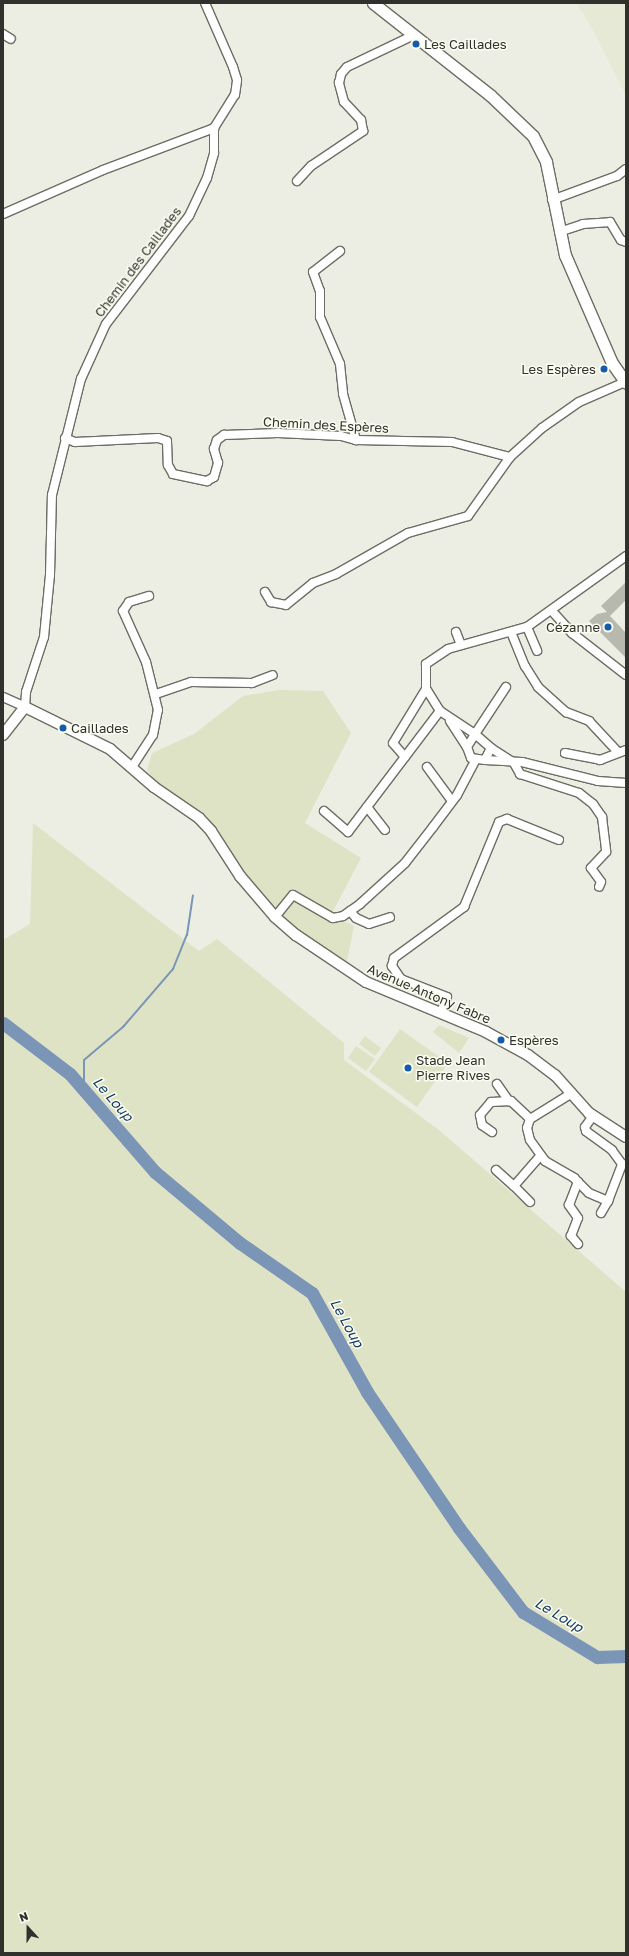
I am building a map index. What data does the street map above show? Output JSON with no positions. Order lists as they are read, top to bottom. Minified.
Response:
{"streets":{"street":["Chemin des Caillades","Chemin des Espères","Avenue Antony Fabre"]},"crossings":[["Chemin des Caillades","Chemin des Espères"],["Chemin des Caillades","Avenue Antony Fabre"]],"water":["Le Loup"],"places":["Les Caillades","Les Espères","Cézanne","Caillades","Espères","Stade Jean Pierre Rives"],"north":"top"}
